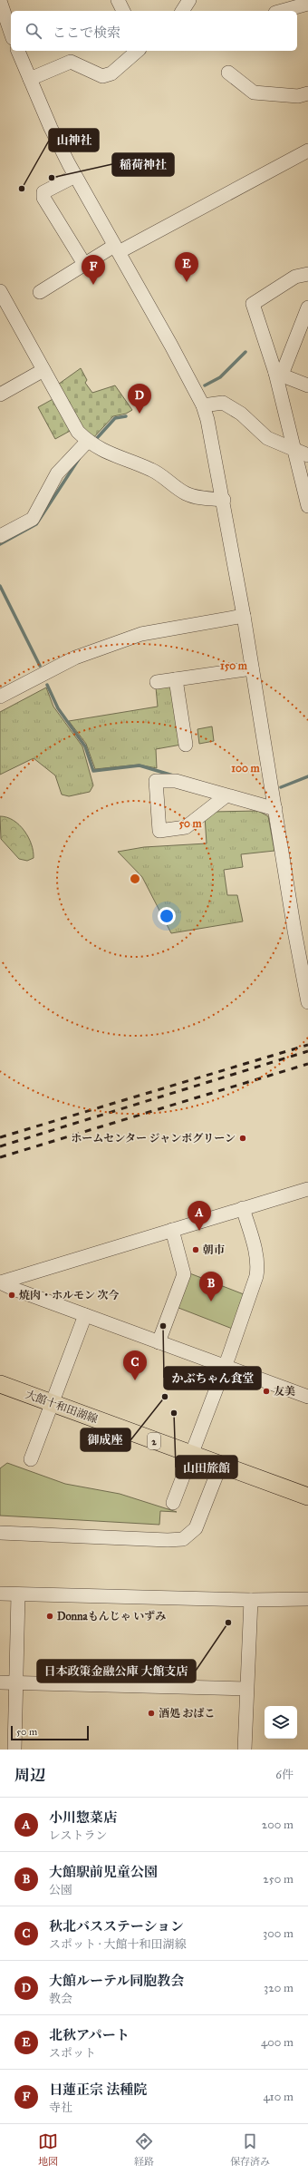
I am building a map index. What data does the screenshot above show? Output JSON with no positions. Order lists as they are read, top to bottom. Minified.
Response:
{"streets":{"main road":["大館十和田湖線","2"]},"places":["稲荷神社","山神社","ホームセンター ジャンボグリーン","朝市","焼肉・ホルモン 次今","かぶちゃん食堂","友美","御成座","山田旅館","Donnaもんじゃ いずみ","日本政策金融公庫 大館支店","酒処 おばこ"],"scale_bar":"50 m","page":{"search":"ここで検索","pins":["E","F","D","A","B","C"],"scale":"50 m","heading":["周辺","6件"],"list":[{"mark":"A","name":"小川惣菜店","note":"レストラン","value":"200 m"},{"mark":"B","name":"大館駅前児童公園","note":"公園","value":"250 m"},{"mark":"C","name":"秋北バスステーション","note":"スポット · 大館十和田湖線","value":"300 m"},{"mark":"D","name":"大館ルーテル同胞教会","note":"教会","value":"320 m"},{"mark":"E","name":"北秋アパート","note":"スポット","value":"400 m"},{"mark":"F","name":"日蓮正宗 法種院","note":"寺社","value":"410 m"}],"nav":["地図","経路","保存済み"]},"rings":["150 m","100 m","50 m"]}
